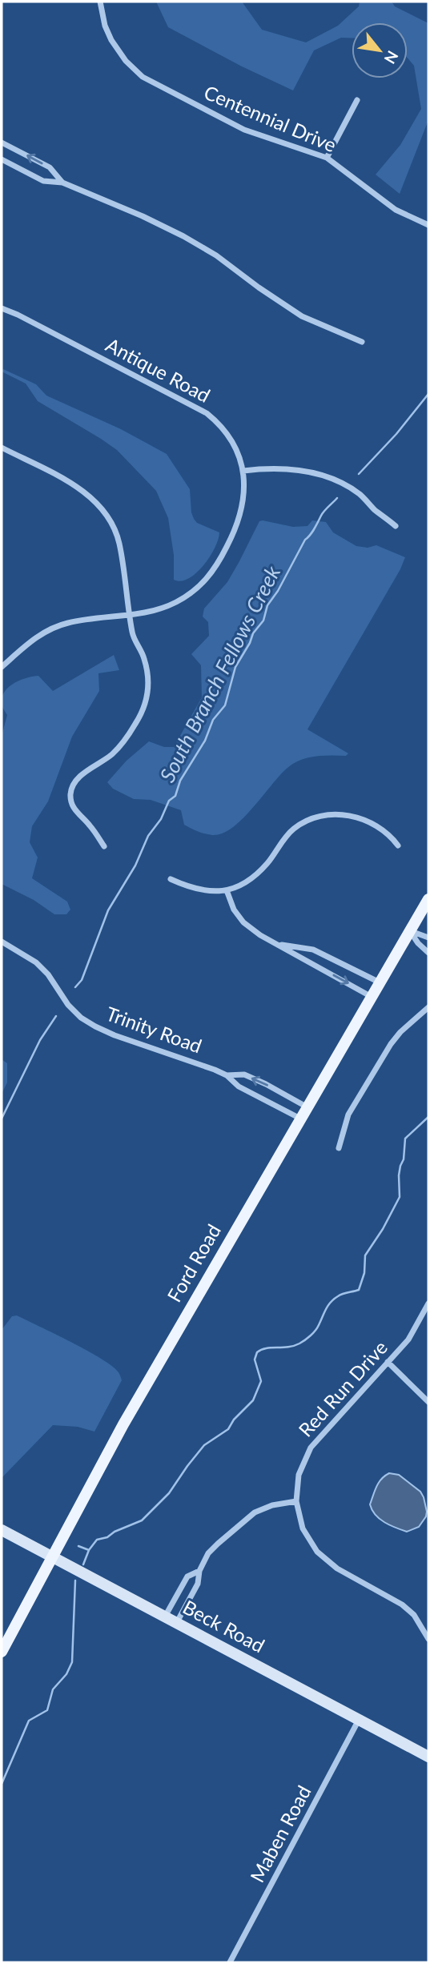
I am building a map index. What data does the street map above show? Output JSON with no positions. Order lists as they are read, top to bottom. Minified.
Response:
{"streets":{"main road":["Ford Road","Beck Road"],"street":["Centennial Drive","Antique Road","Trinity Road","Red Run Drive","Maben Road"]},"crossings":[["Trinity Road","Ford Road"],["Ford Road","Beck Road"],["Beck Road","Maben Road"]],"water":["South Branch Fellows Creek"],"north":"bottom right"}
